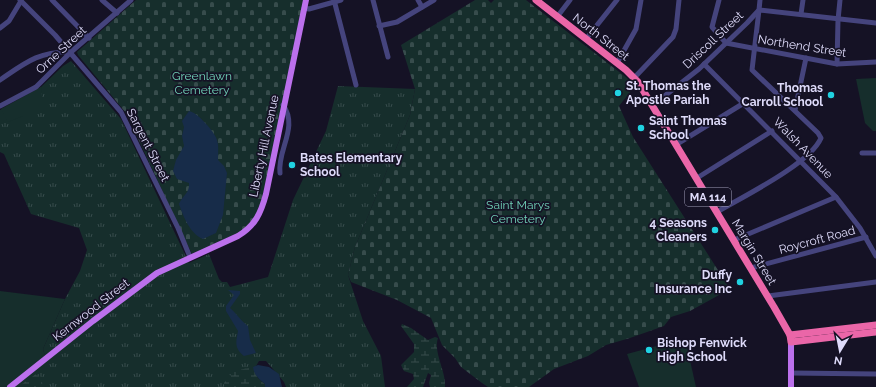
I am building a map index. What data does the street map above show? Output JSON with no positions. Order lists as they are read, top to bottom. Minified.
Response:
{"streets":{"highway":["North Street","MA 114","Margin Street"],"main road":["Liberty Hill Avenue","Kernwood Street"],"street":["Driscoll Street","Northend Street","Orne Street","Sargent Street","Walsh Avenue","Roycroft Road"]},"crossings":[["North Street","Margin Street"],["Driscoll Street","Northend Street"],["Driscoll Street","Walsh Avenue"],["Driscoll Street","Margin Street"],["Orne Street","Sargent Street"],["Sargent Street","Liberty Hill Avenue"],["Sargent Street","Kernwood Street"],["Liberty Hill Avenue","Kernwood Street"],["Walsh Avenue","Roycroft Road"],["Roycroft Road","Margin Street"]],"parks":["Greenlawn Cemetery","Saint Marys Cemetery"],"places":["St. Thomas the Apostle Pariah","Thomas Carroll School","Saint Thomas School","Bates Elementary School","4 Seasons Cleaners","Duffy Insurance Inc","Bishop Fenwick High School"],"north":"bottom"}
